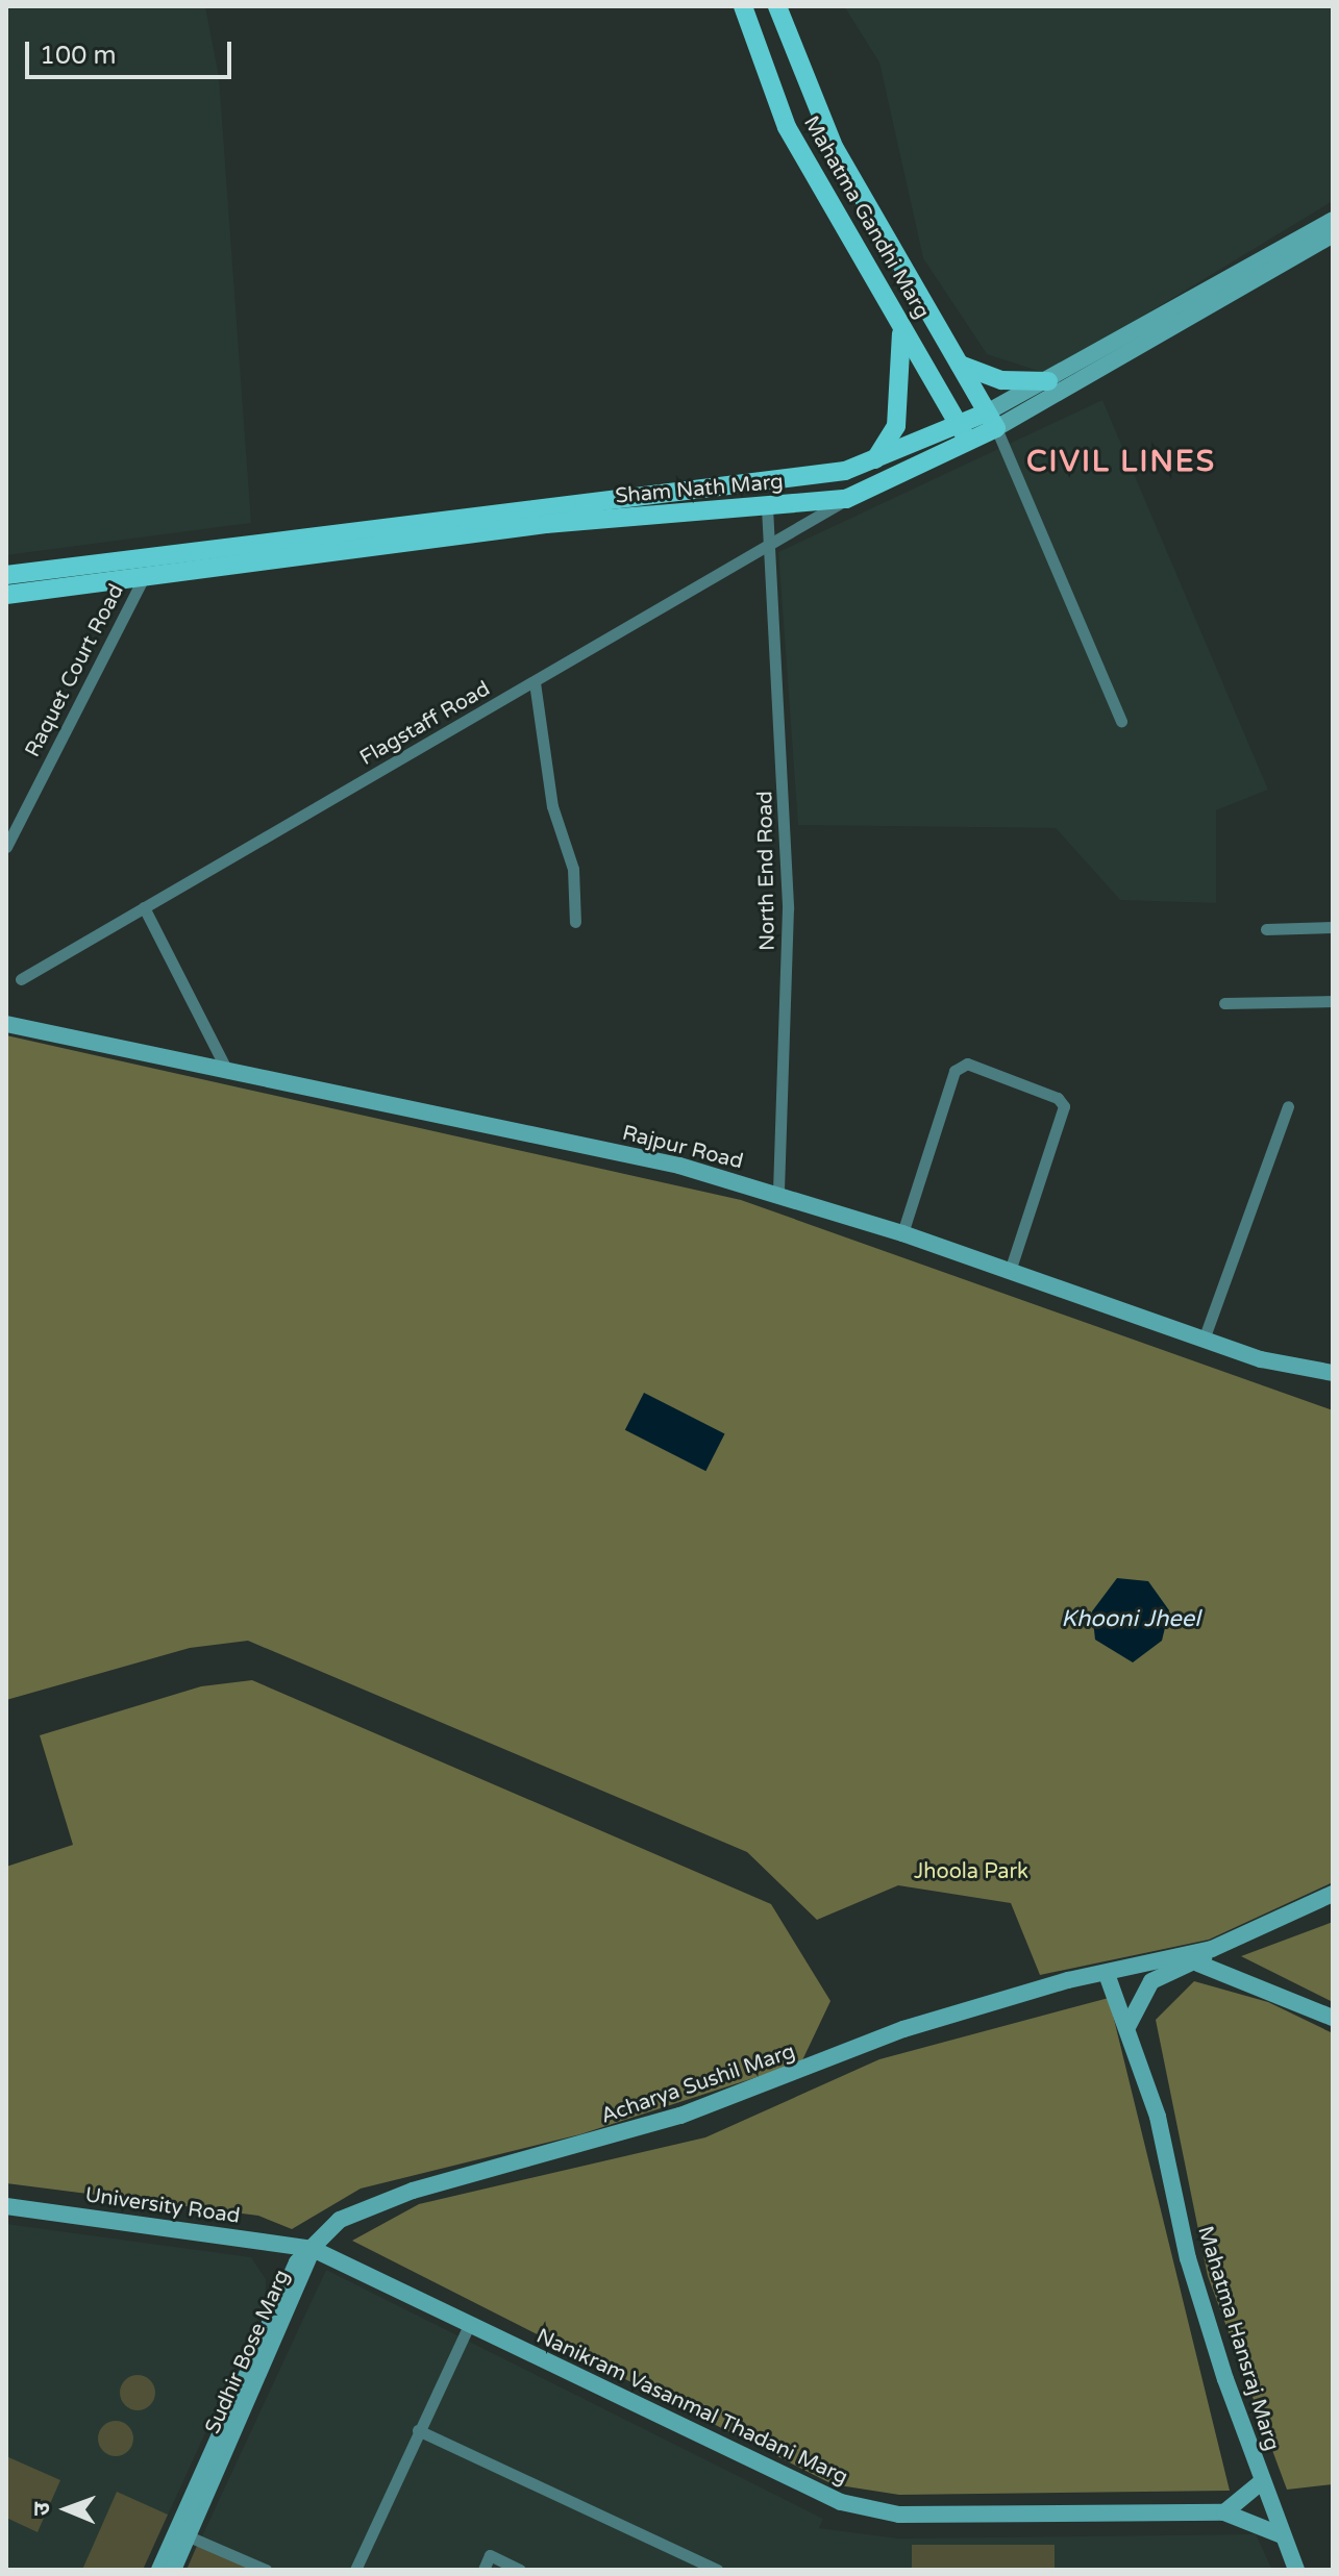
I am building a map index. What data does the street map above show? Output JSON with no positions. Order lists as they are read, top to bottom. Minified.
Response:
{"streets":{"main road":["Mahatma Gandhi Marg","Sham Nath Marg"],"street":["Raquet Court Road","Flagstaff Road","North End Road","Rajpur Road","Acharya Sushil Marg","University Road","Mahatma Hansraj Marg","Sudhir Bose Marg","Nanikram Vasanmal Thadani Marg"]},"crossings":[["Mahatma Gandhi Marg","Sham Nath Marg"],["Sham Nath Marg","Raquet Court Road"],["Sham Nath Marg","Flagstaff Road"],["Sham Nath Marg","North End Road"],["Flagstaff Road","North End Road"],["North End Road","Rajpur Road"],["Acharya Sushil Marg","University Road"],["Acharya Sushil Marg","Mahatma Hansraj Marg"],["Acharya Sushil Marg","Sudhir Bose Marg"],["Acharya Sushil Marg","Nanikram Vasanmal Thadani Marg"],["University Road","Sudhir Bose Marg"],["University Road","Nanikram Vasanmal Thadani Marg"],["Sudhir Bose Marg","Nanikram Vasanmal Thadani Marg"]],"districts":["CIVIL LINES"],"water":["Khooni Jheel"],"parks":["Jhoola Park"],"scale_bar":"100 m","north":"left"}
